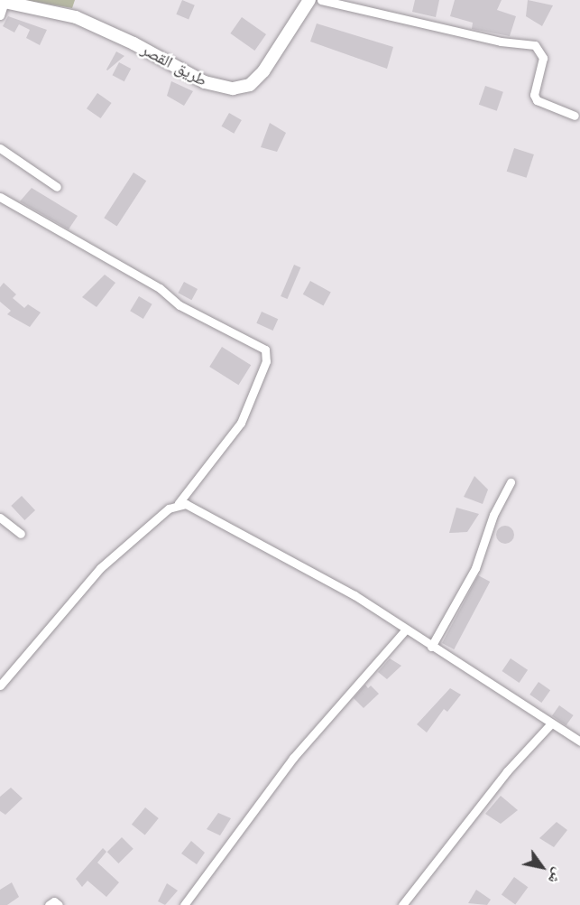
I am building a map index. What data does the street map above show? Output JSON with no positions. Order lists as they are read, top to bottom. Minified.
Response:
{"streets":{"street":["طريق القصر"]},"north":"bottom right"}
